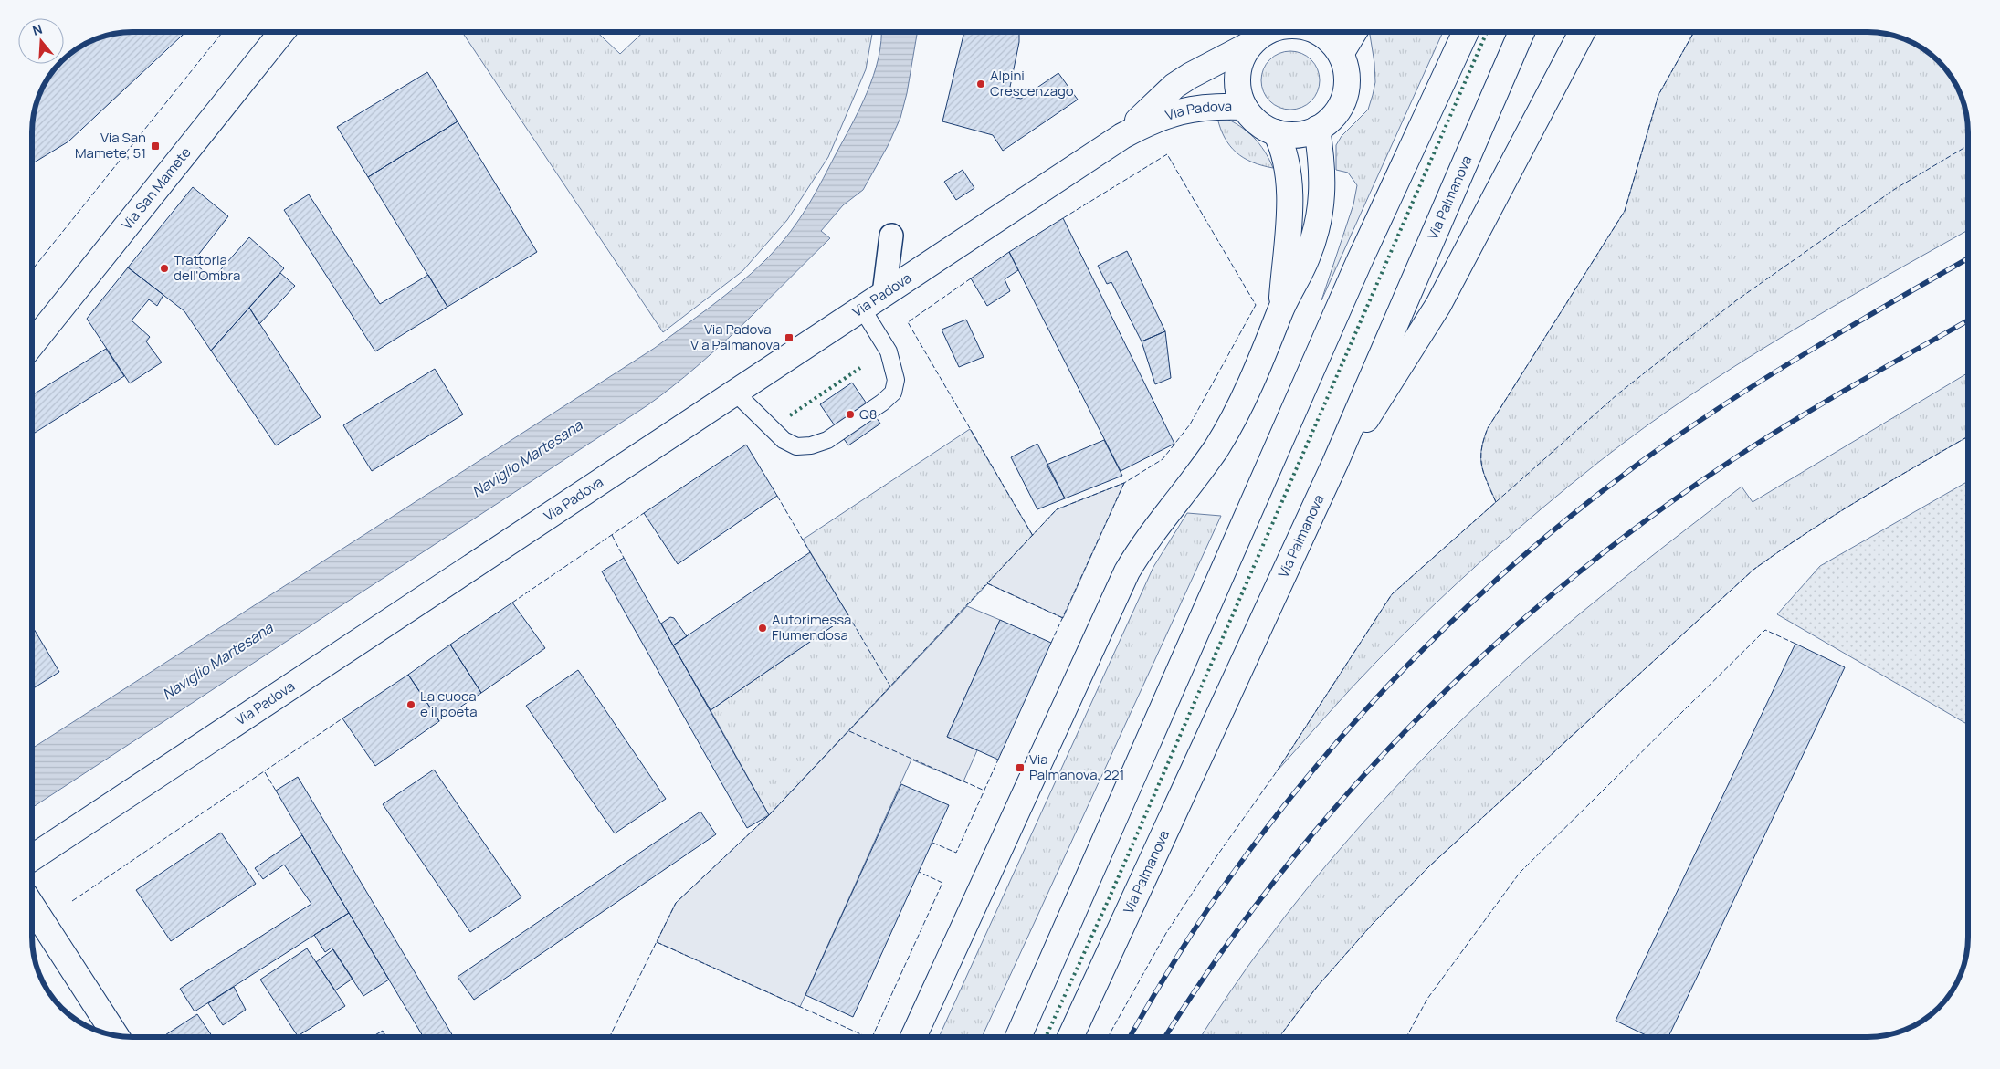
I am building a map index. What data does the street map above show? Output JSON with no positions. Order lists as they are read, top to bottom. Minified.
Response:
{"streets":{"main road":["Via Padova","Via San Mamete","Via Palmanova"]},"water":["Naviglio Martesana"],"places":{"other":["Alpini Crescenzago","Trattoria dell'Ombra","Q8","Autorimessa Flumendosa","La cuoca e il poeta"],"transit":["Via San Mamete, 51","Via Padova - Via Palmanova","Via Palmanova, 221"]},"north":"top"}
